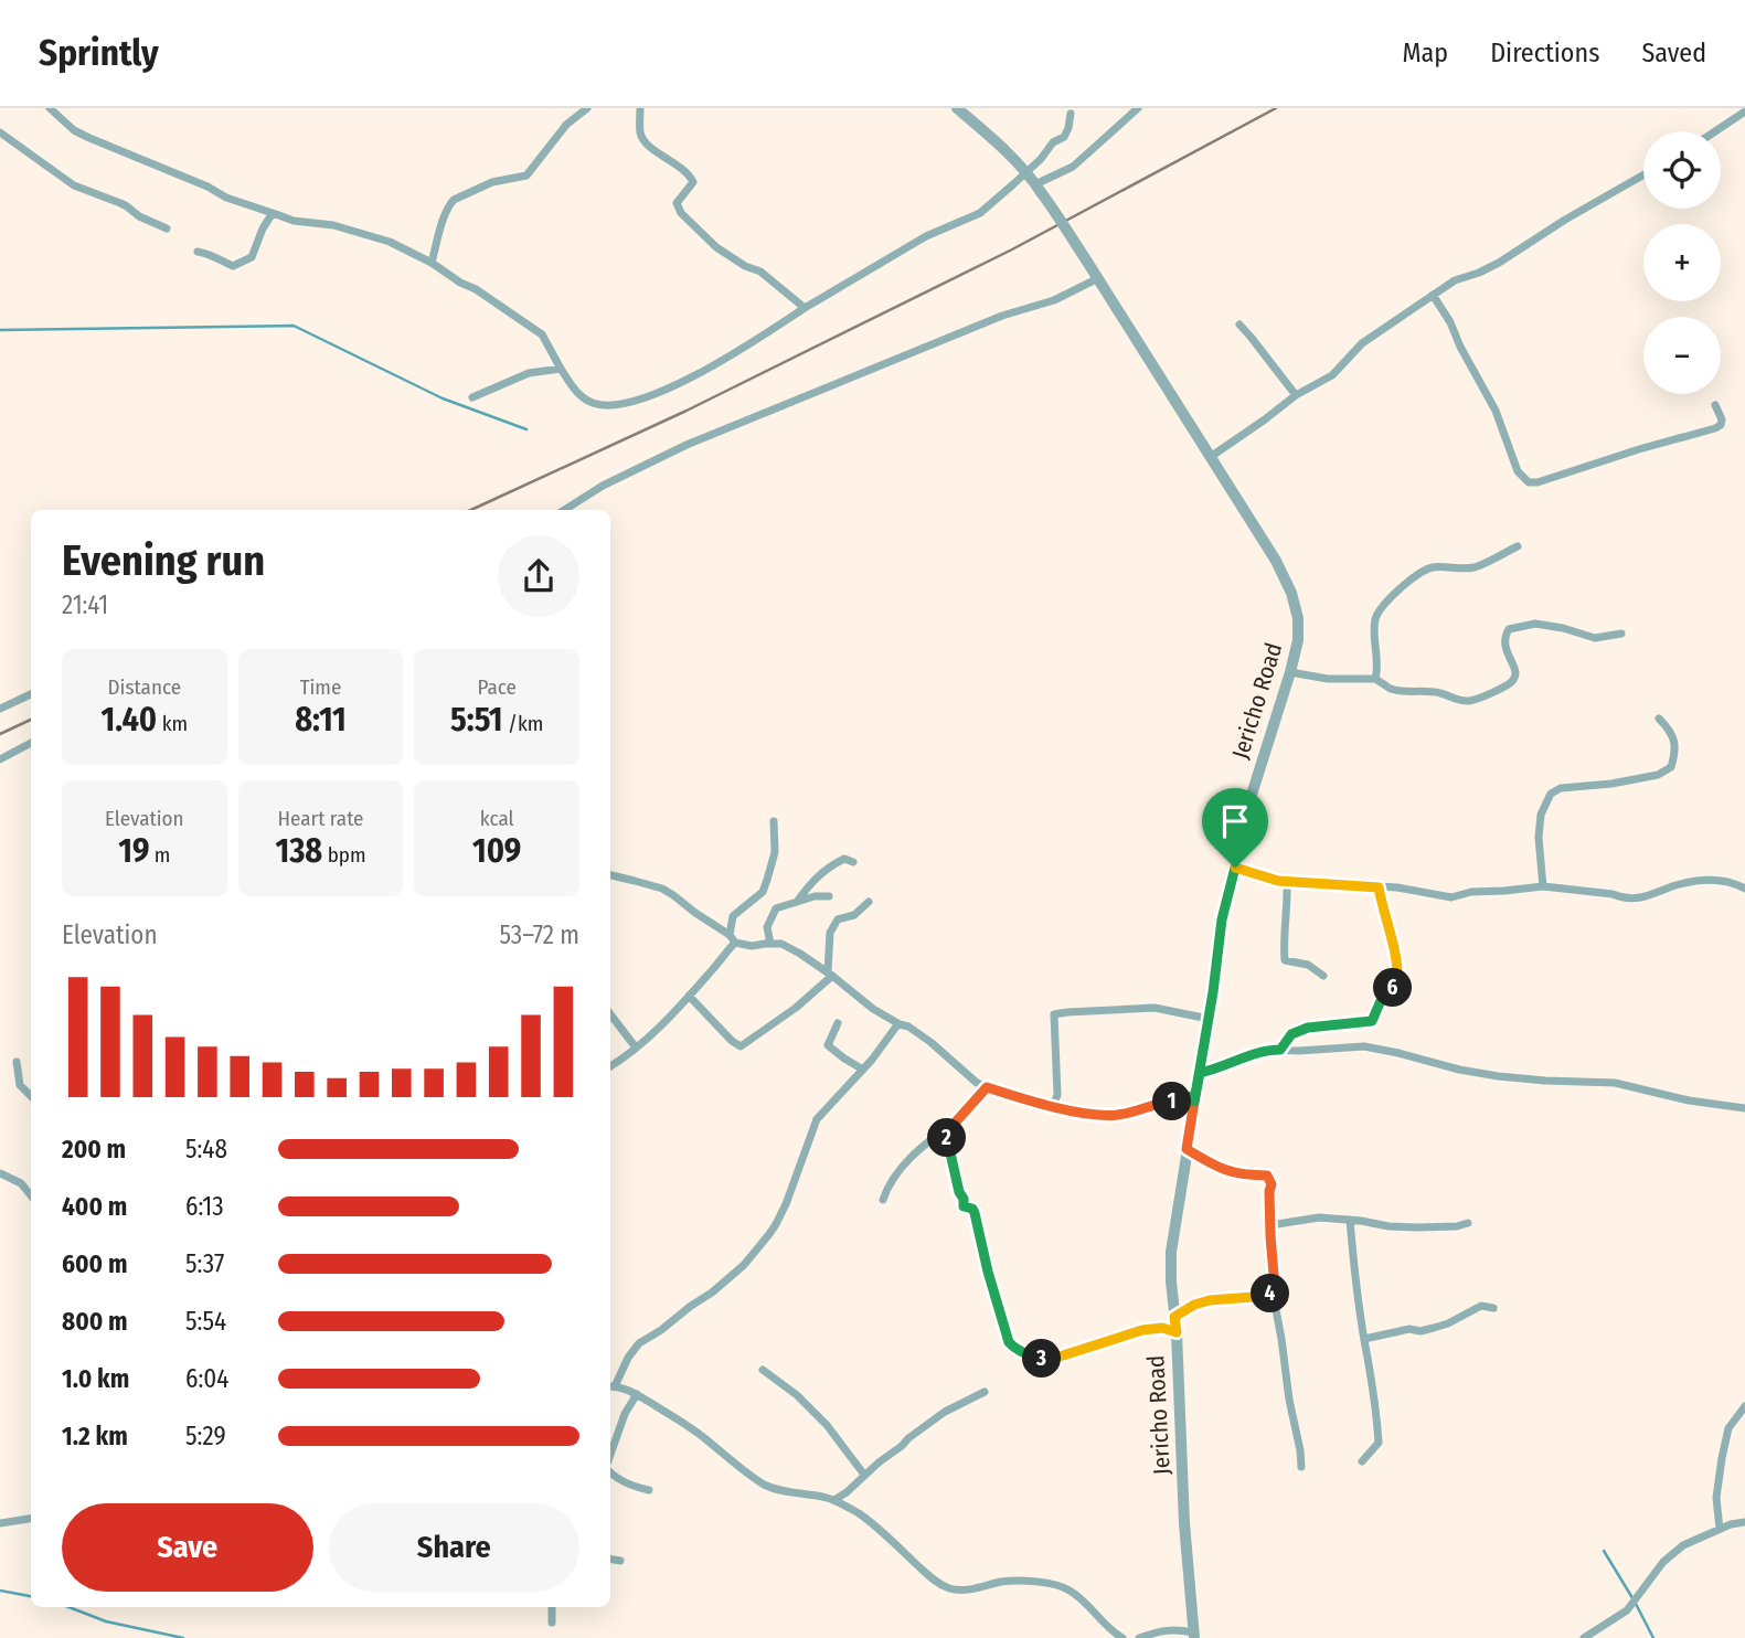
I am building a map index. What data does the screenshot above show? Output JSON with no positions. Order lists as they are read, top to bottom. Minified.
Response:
{"streets":{"street":["Jericho Road"]},"page":{"header":"Sprintly","nav":["Map","Directions","Saved"],"map_buttons":["+","−"],"heading":["Evening run","21:41"],"stats":[["Distance","1.40 km"],["Time","8:11"],["Pace","5:51 /km"],["Elevation","19 m"],["Heart rate","138 bpm"],["kcal","109"]],"chart":["Elevation","53–72 m"],"pins":["6","1","2","4","3"],"list":[{"name":"200 m","note":"5:48"},{"name":"400 m","note":"6:13"},{"name":"600 m","note":"5:37"},{"name":"800 m","note":"5:54"},{"name":"1.0 km","note":"6:04"},{"name":"1.2 km","note":"5:29"}],"buttons":["Save","Share"]}}
